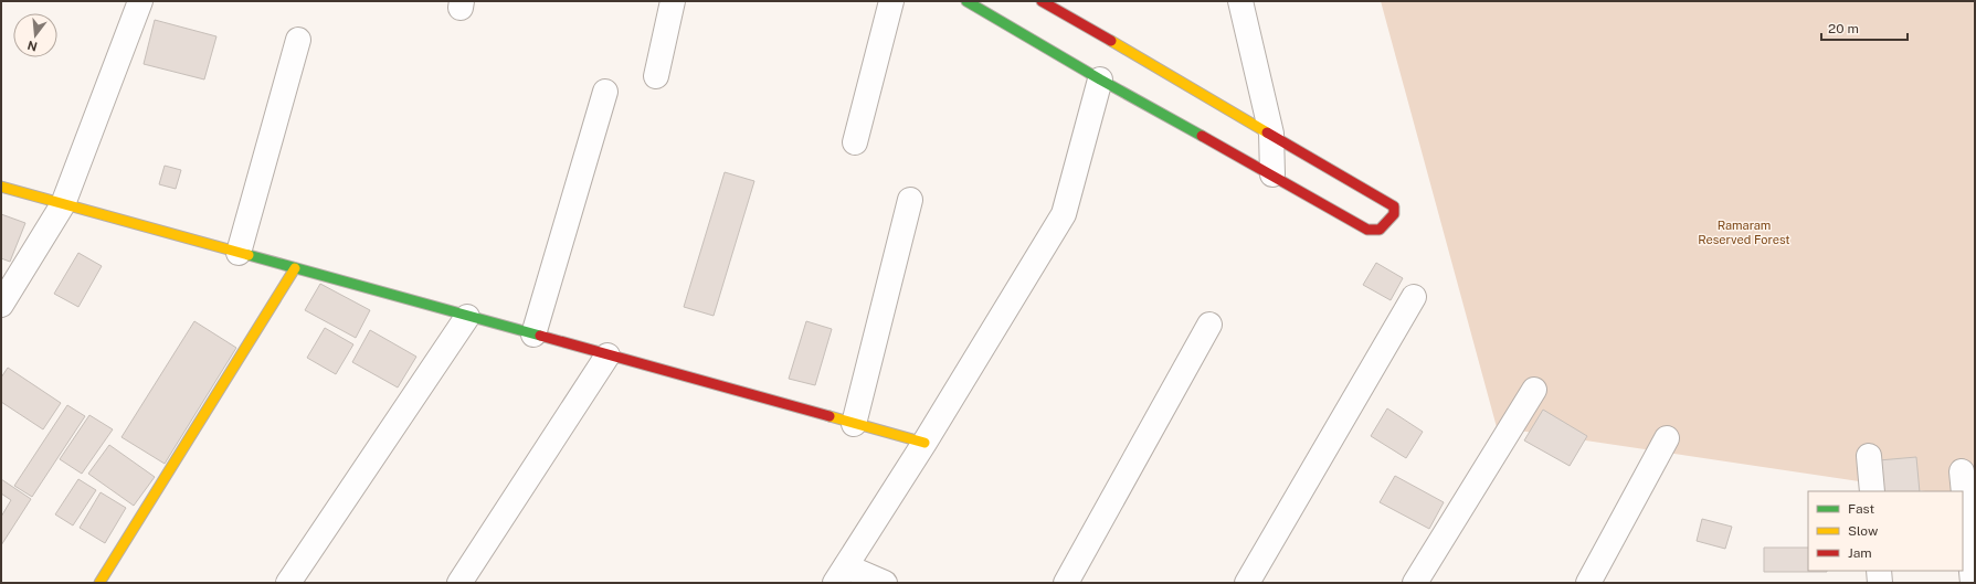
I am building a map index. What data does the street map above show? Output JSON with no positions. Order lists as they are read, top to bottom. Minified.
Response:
{"parks":["Ramaram Reserved Forest"],"legend":["Fast","Slow","Jam"],"scale_bar":"20 m","north":"bottom"}
